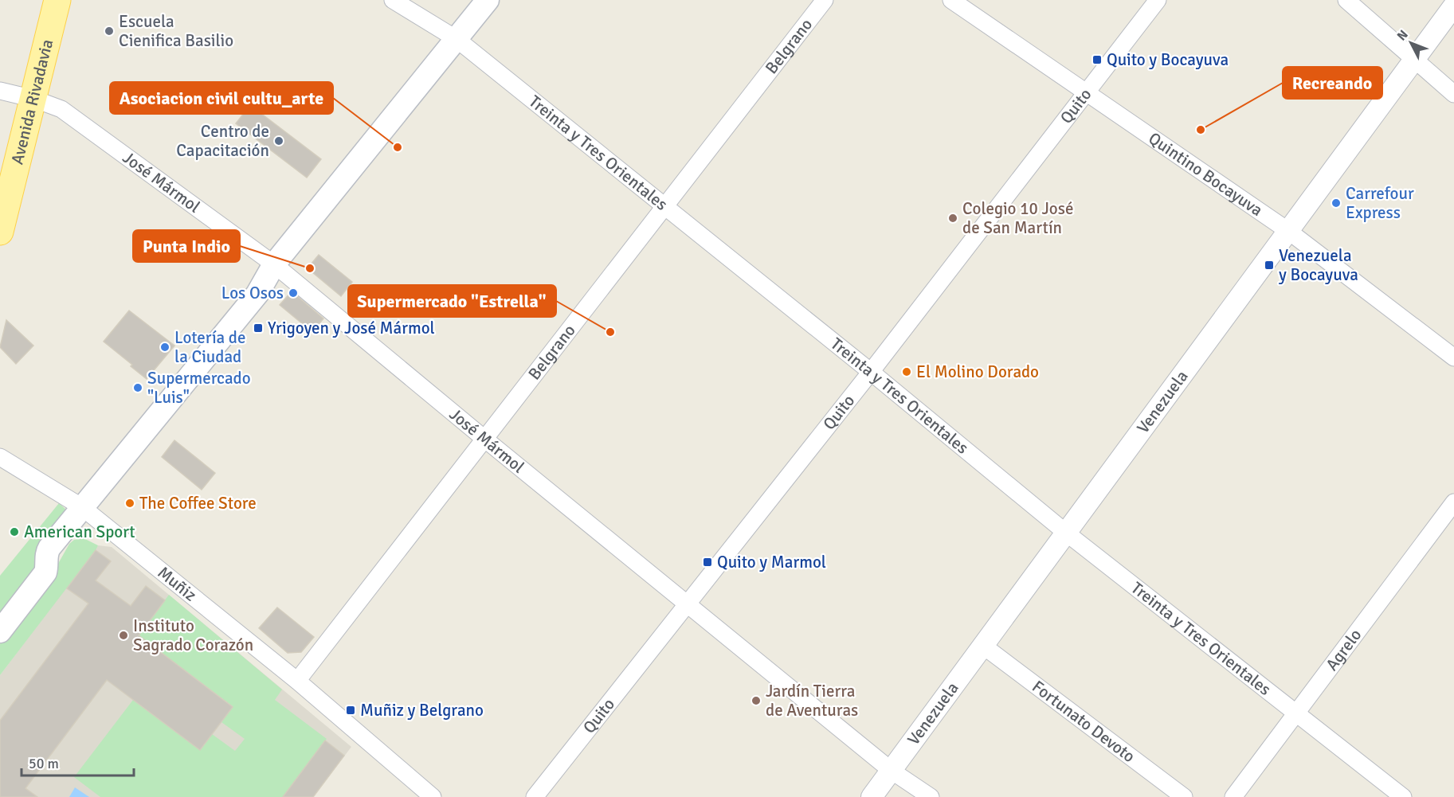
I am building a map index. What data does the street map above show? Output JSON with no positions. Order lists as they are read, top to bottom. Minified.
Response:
{"streets":{"main road":["Avenida Rivadavia"],"street":["Belgrano","Quito","Treinta y Tres Orientales","Quintino Bocayuva","José Mármol","Venezuela","Muñiz","Agrelo","Fortunato Devoto"]},"crossings":[["Belgrano","Treinta y Tres Orientales"],["Belgrano","José Mármol"],["Belgrano","Muñiz"],["Avenida Rivadavia","José Mármol"],["Quito","Treinta y Tres Orientales"],["Quito","Quintino Bocayuva"],["Quito","José Mármol"],["Treinta y Tres Orientales","Venezuela"],["Treinta y Tres Orientales","Agrelo"],["Quintino Bocayuva","Venezuela"],["José Mármol","Venezuela"],["Venezuela","Fortunato Devoto"]],"places":{"other":["Escuela Cienifica Basilio","Recreando","Centro de Capacitación","Asociacion civil cultu_arte","Carrefour Express","Colegio 10 José de San Martín","Punta Indio","Los Osos","Supermercado \"Estrella\"","Lotería de la Ciudad","El Molino Dorado","Supermercado \"Luis\"","The Coffee Store","American Sport","Instituto Sagrado Corazón","Jardín Tierra de Aventuras"],"transit":["Quito y Bocayuva","Venezuela y Bocayuva","Yrigoyen y José Mármol","Quito y Marmol","Muñiz y Belgrano"]},"scale_bar":"50 m","north":"top left"}
